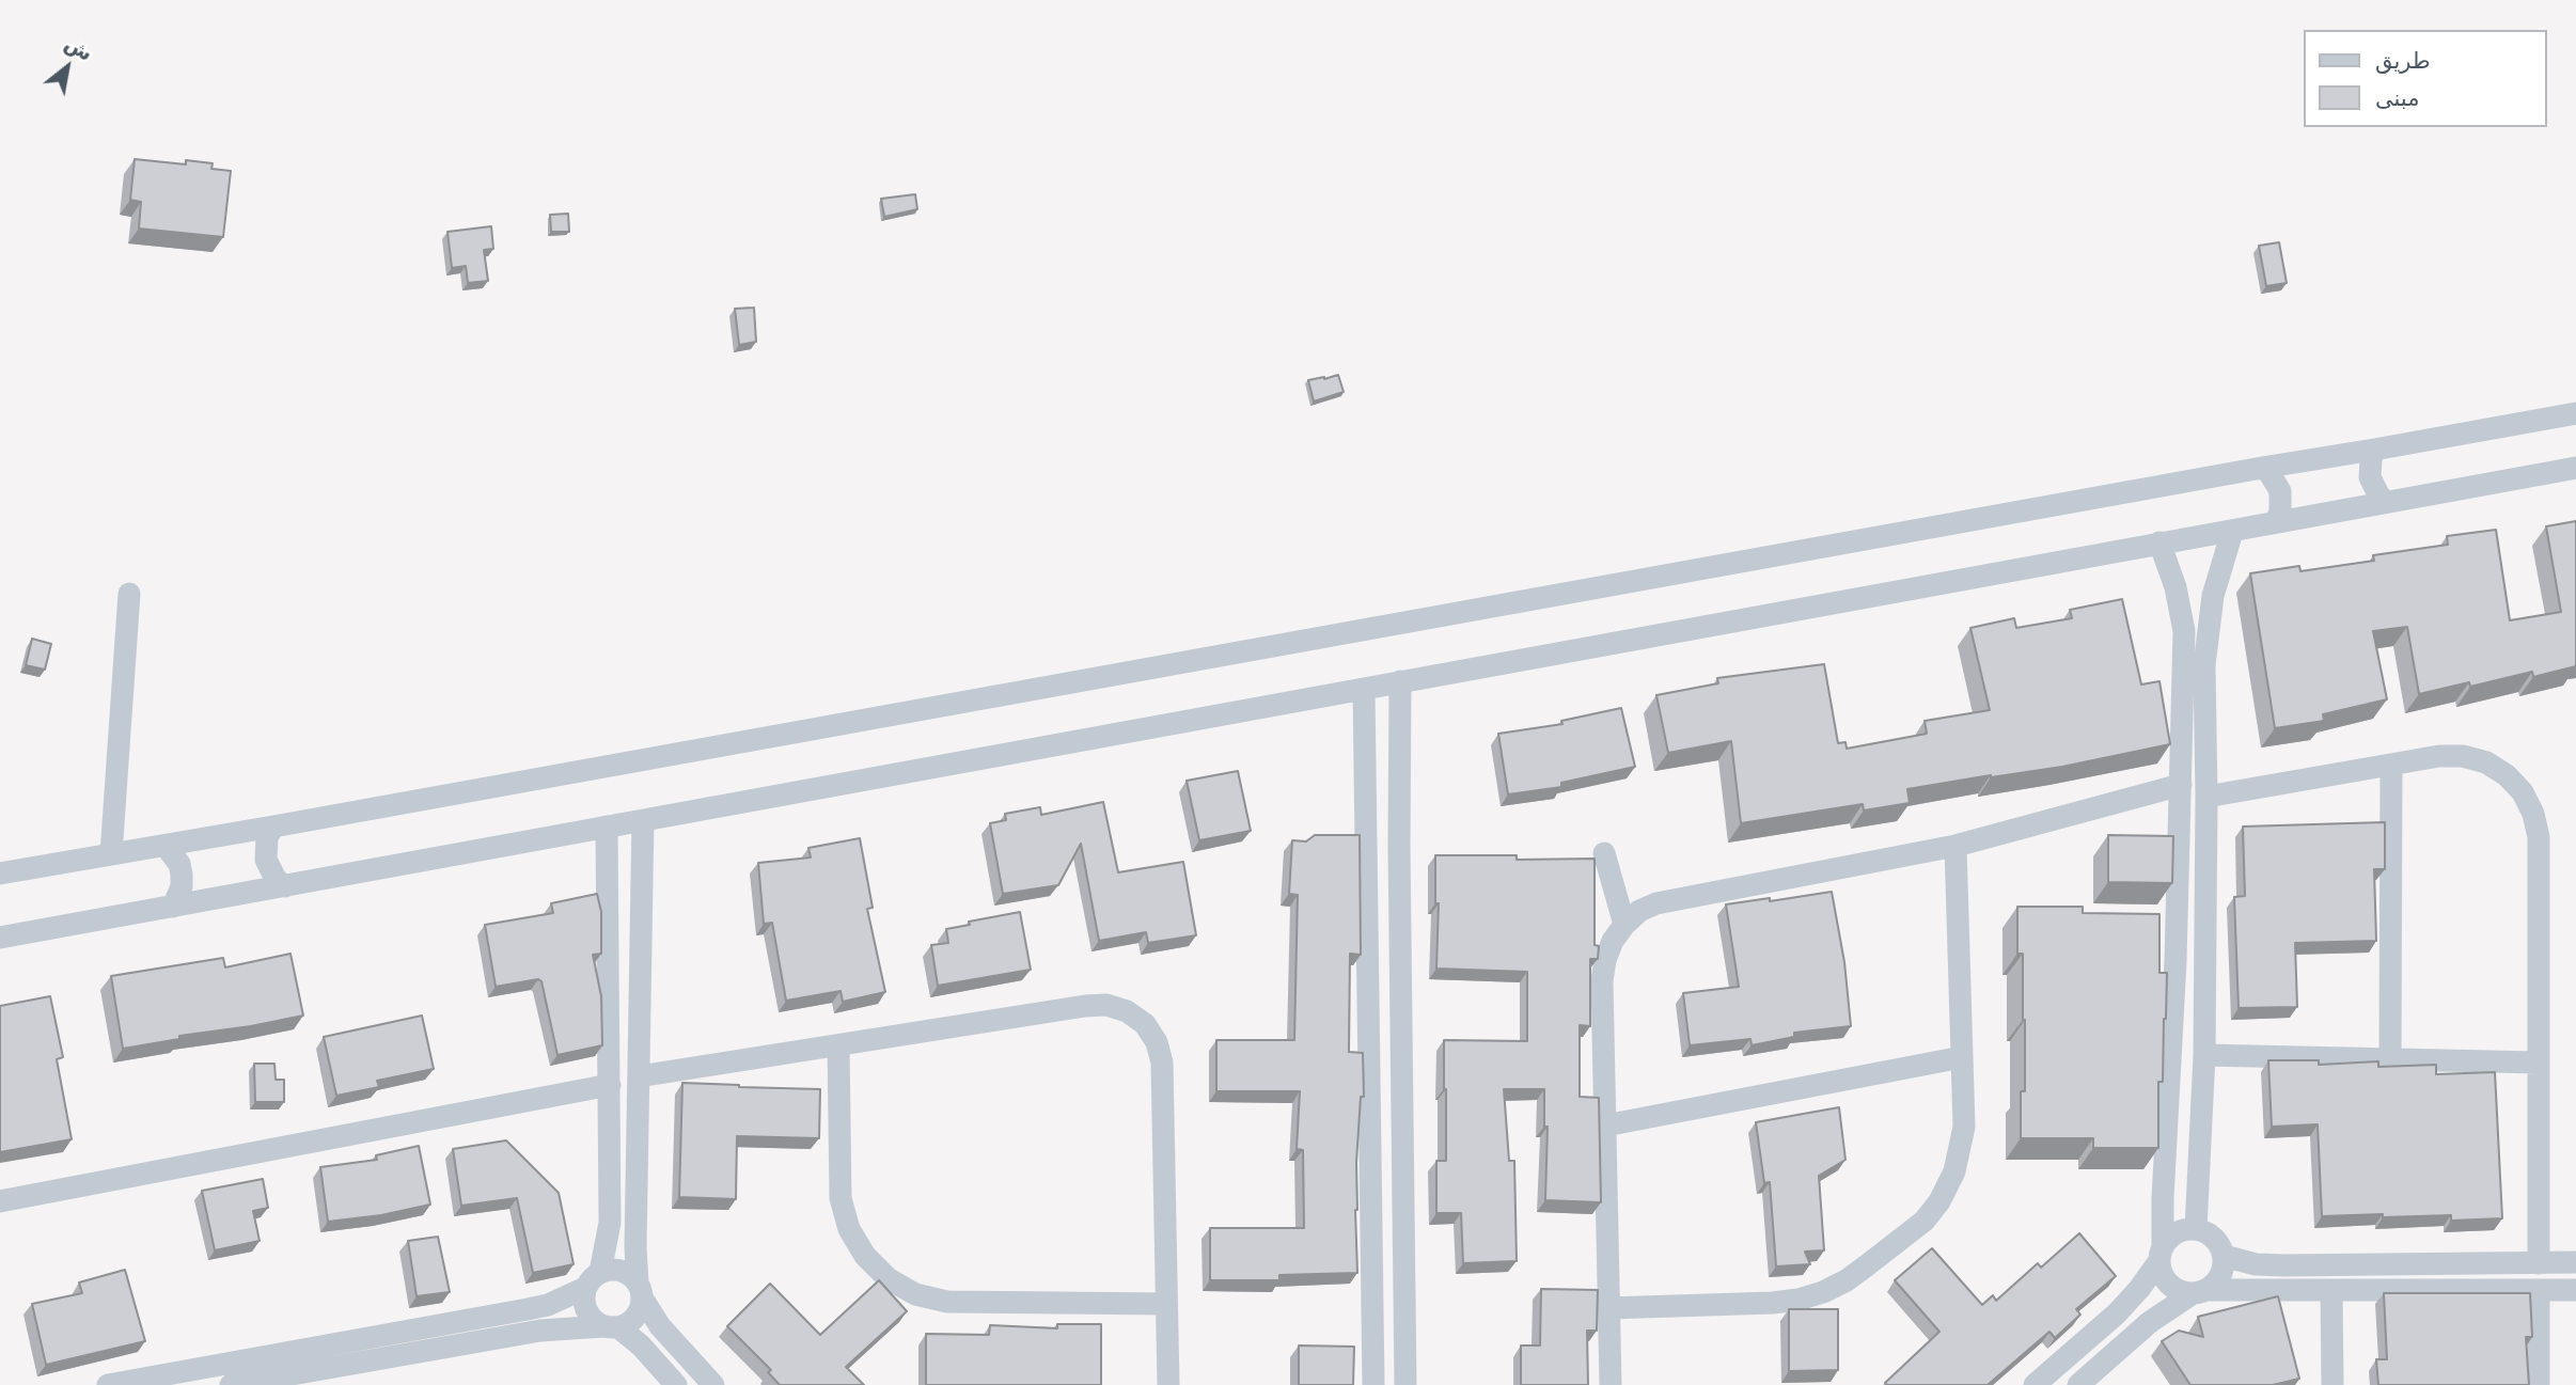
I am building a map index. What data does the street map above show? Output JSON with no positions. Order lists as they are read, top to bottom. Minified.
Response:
{"legend":["طريق","مبنى"],"north":"top right"}
